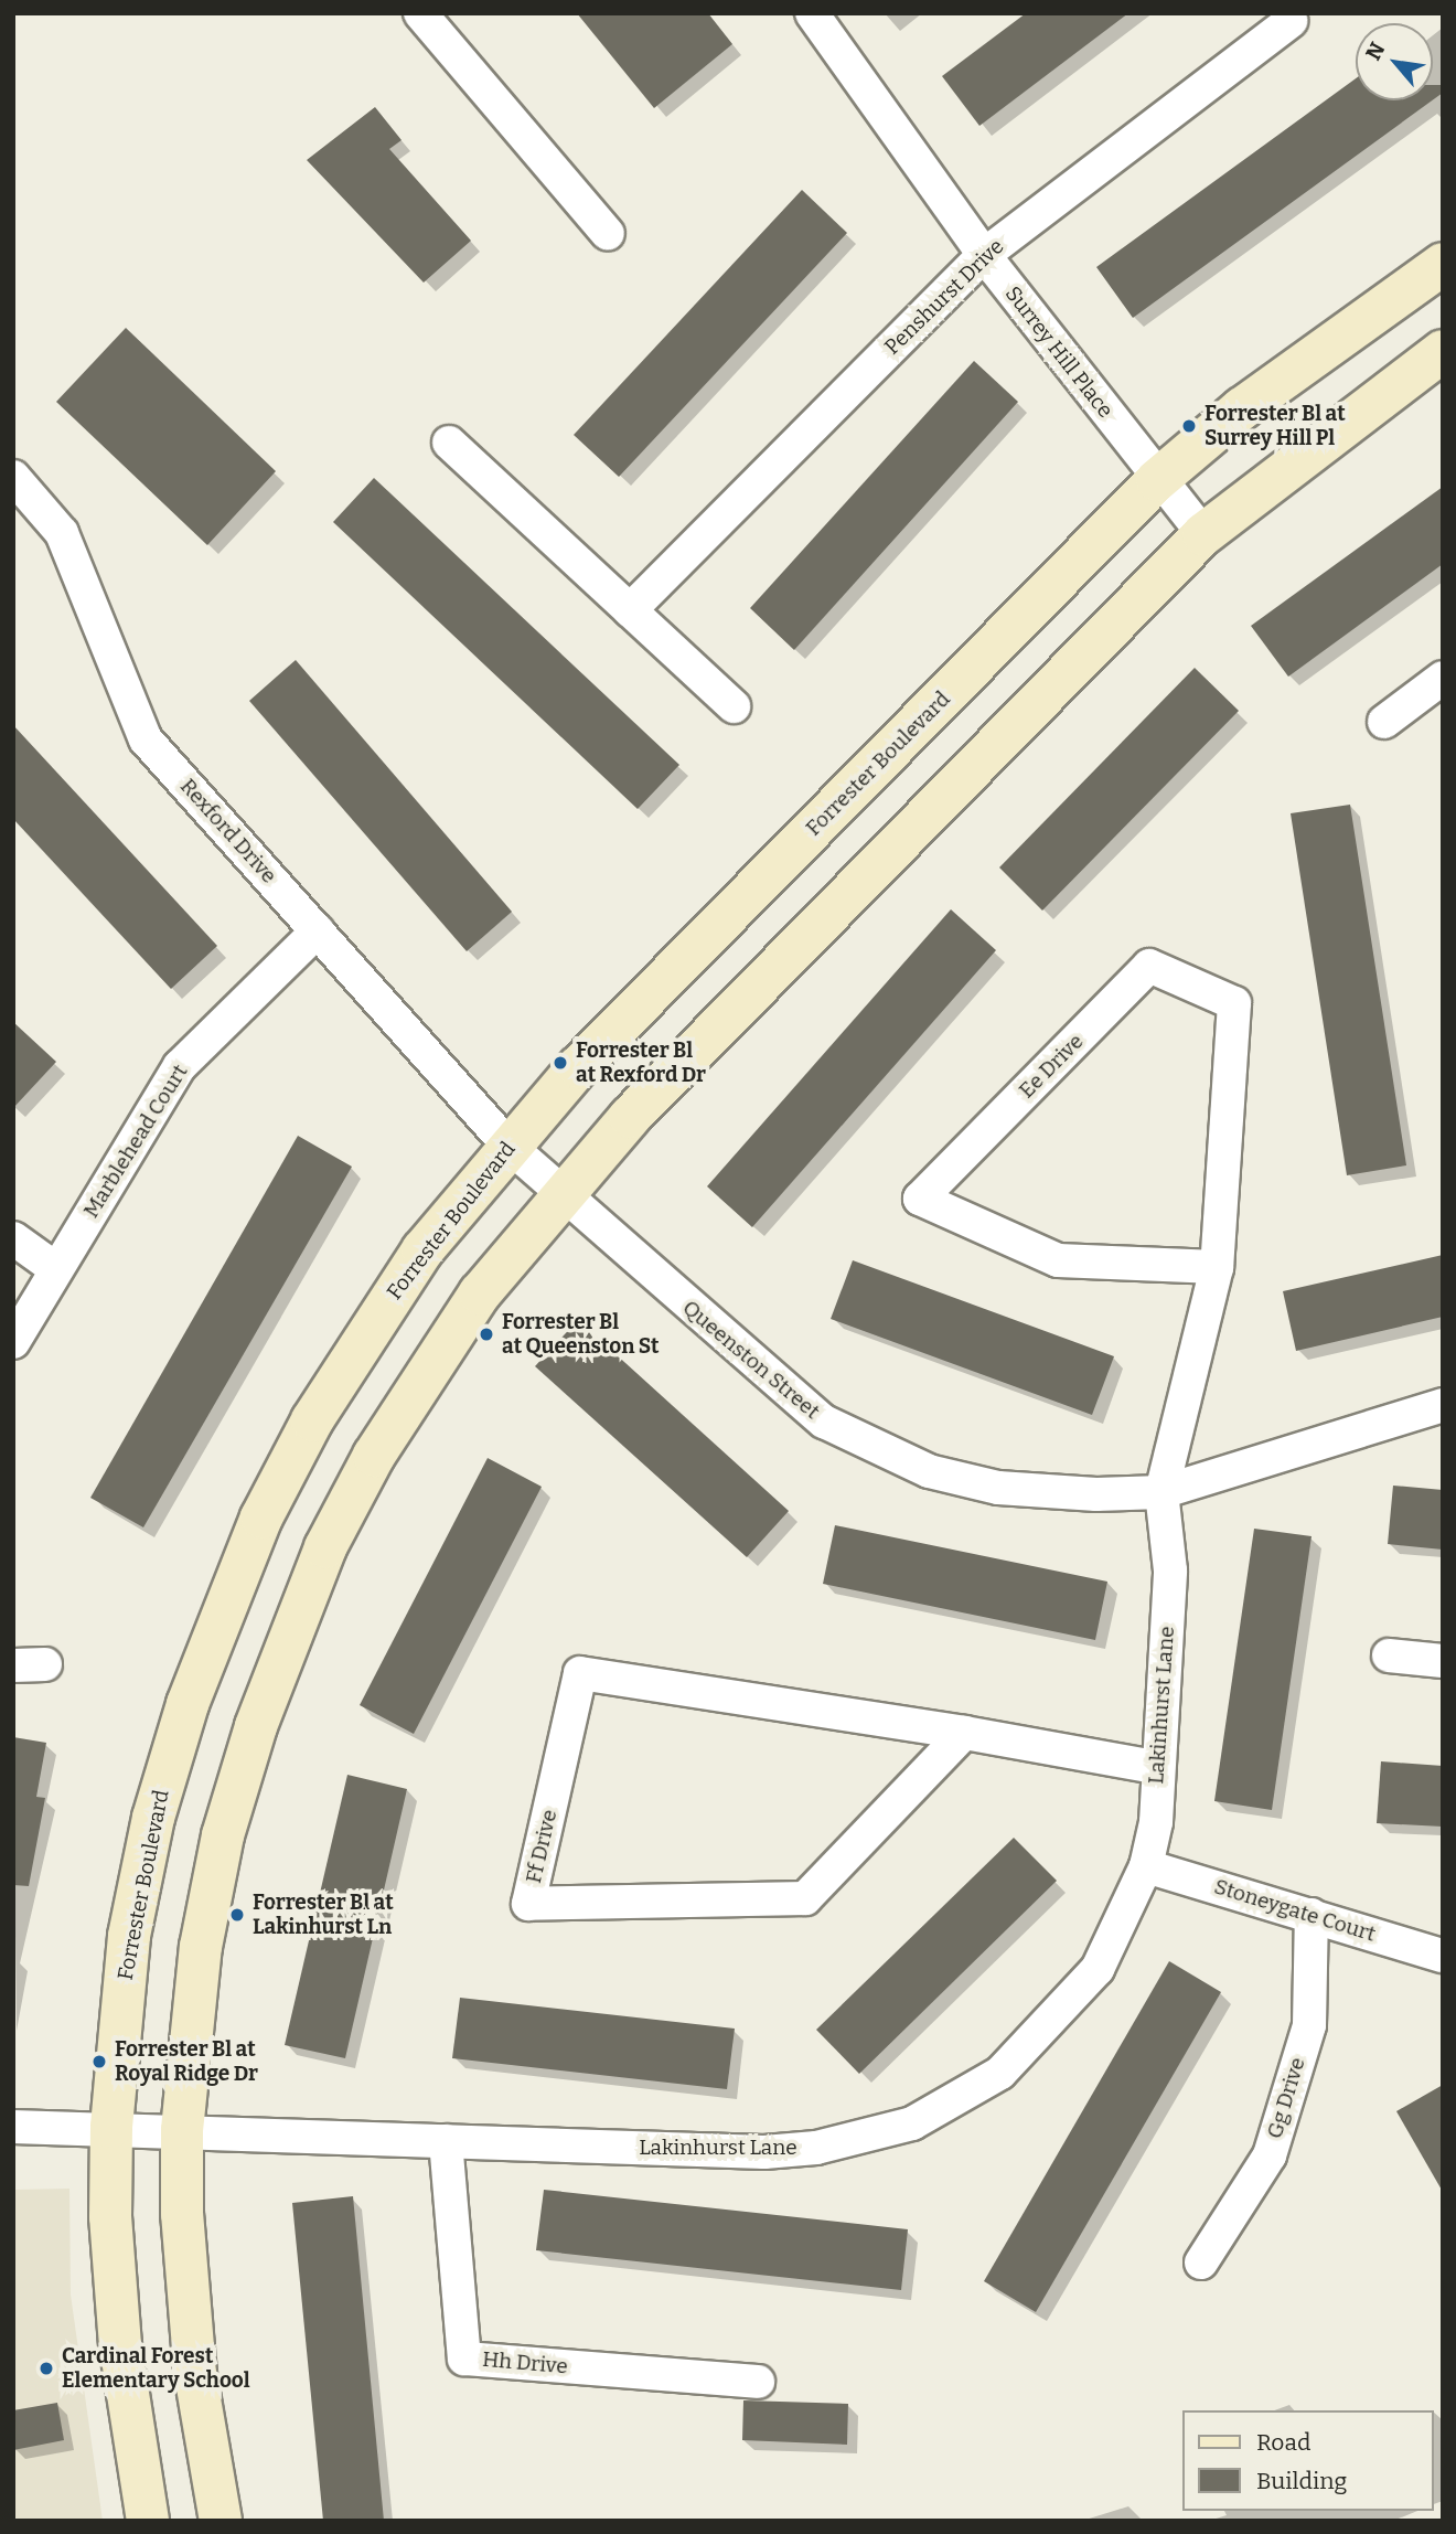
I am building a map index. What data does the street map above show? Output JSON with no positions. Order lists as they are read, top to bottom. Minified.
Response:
{"streets":{"street":["Penshurst Drive","Surrey Hill Place","Forrester Boulevard","Rexford Drive","Ee Drive","Marblehead Court","Queenston Street","Lakinhurst Lane","Ff Drive","Stoneygate Court","Gg Drive","Hh Drive"]},"crossings":[["Penshurst Drive","Surrey Hill Place"],["Surrey Hill Place","Forrester Boulevard"],["Forrester Boulevard","Rexford Drive"],["Forrester Boulevard","Queenston Street"],["Forrester Boulevard","Lakinhurst Lane"],["Rexford Drive","Marblehead Court"],["Rexford Drive","Queenston Street"],["Ee Drive","Queenston Street"],["Ee Drive","Lakinhurst Lane"],["Queenston Street","Lakinhurst Lane"],["Lakinhurst Lane","Ff Drive"],["Lakinhurst Lane","Stoneygate Court"],["Lakinhurst Lane","Hh Drive"],["Stoneygate Court","Gg Drive"]],"places":["Forrester Bl at Surrey Hill Pl","Forrester Bl at Rexford Dr","Forrester Bl at Queenston St","Forrester Bl at Lakinhurst Ln","Forrester Bl at Royal Ridge Dr","Cardinal Forest Elementary School"],"legend":["Road","Building"],"north":"top left"}
